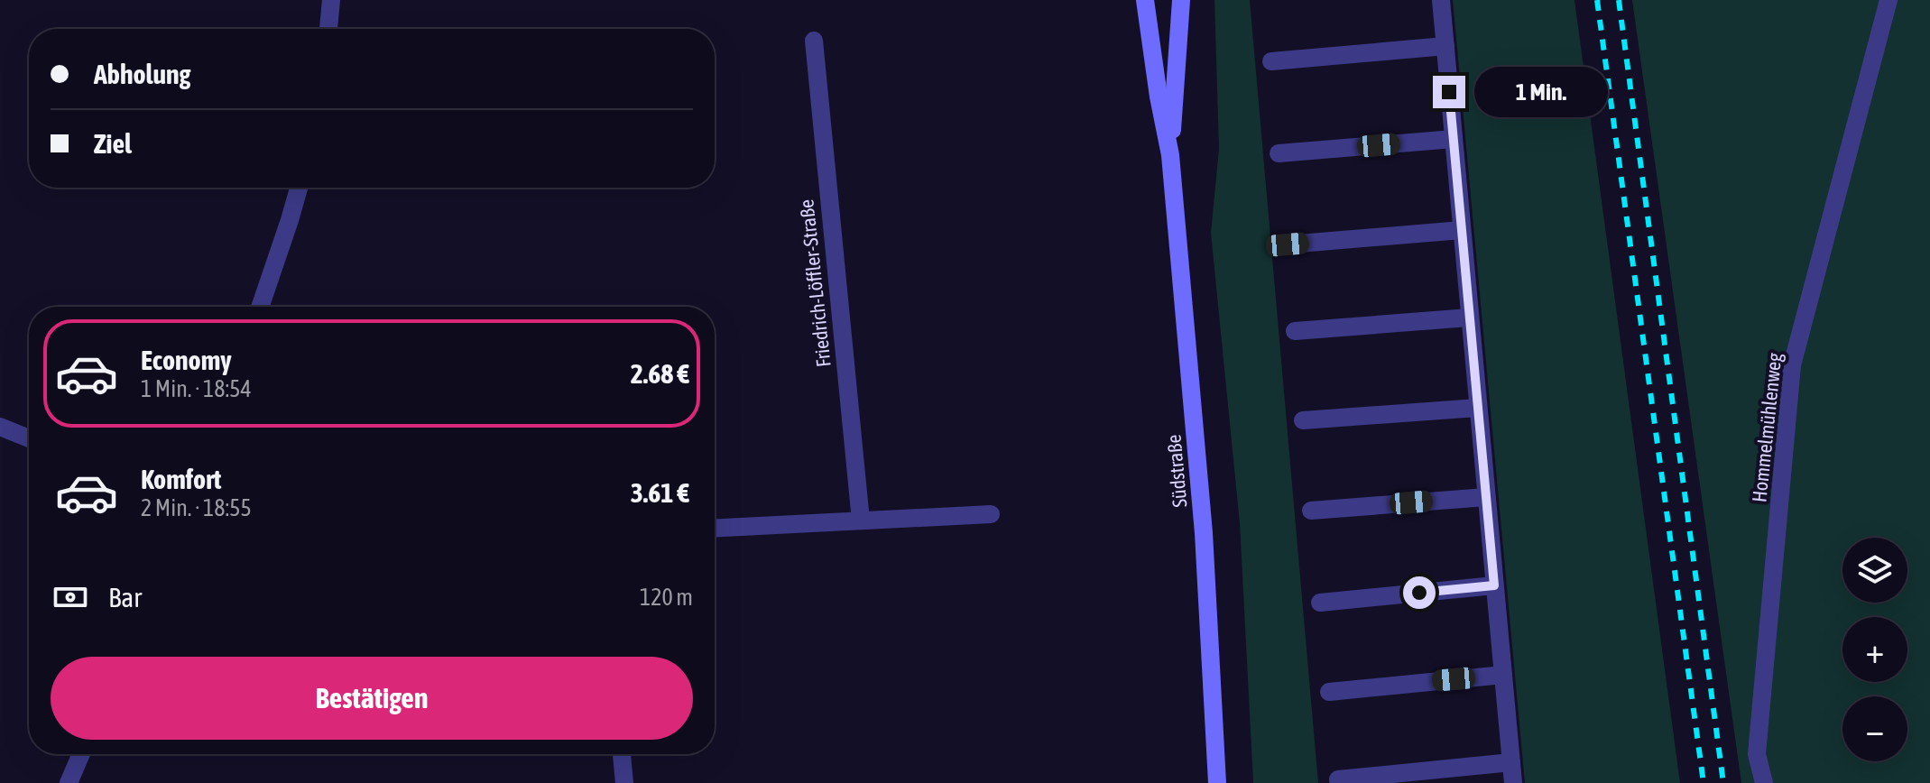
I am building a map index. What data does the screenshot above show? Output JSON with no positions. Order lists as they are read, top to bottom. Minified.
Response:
{"streets":{"main road":["Südstraße"],"street":["Friedrich-Löffler-Straße","Hommelmühlenweg"]},"page":{"banner":["Abholung","Ziel"],"bubble":"1 Min.","list":[{"name":"Economy","note":"1 Min. · 18:54","value":"2.68 €"},{"name":"Komfort","note":"2 Min. · 18:55","value":"3.61 €"}],"map_buttons":["+","−"],"pay":["Bar","120 m"],"buttons":"Bestätigen"}}
